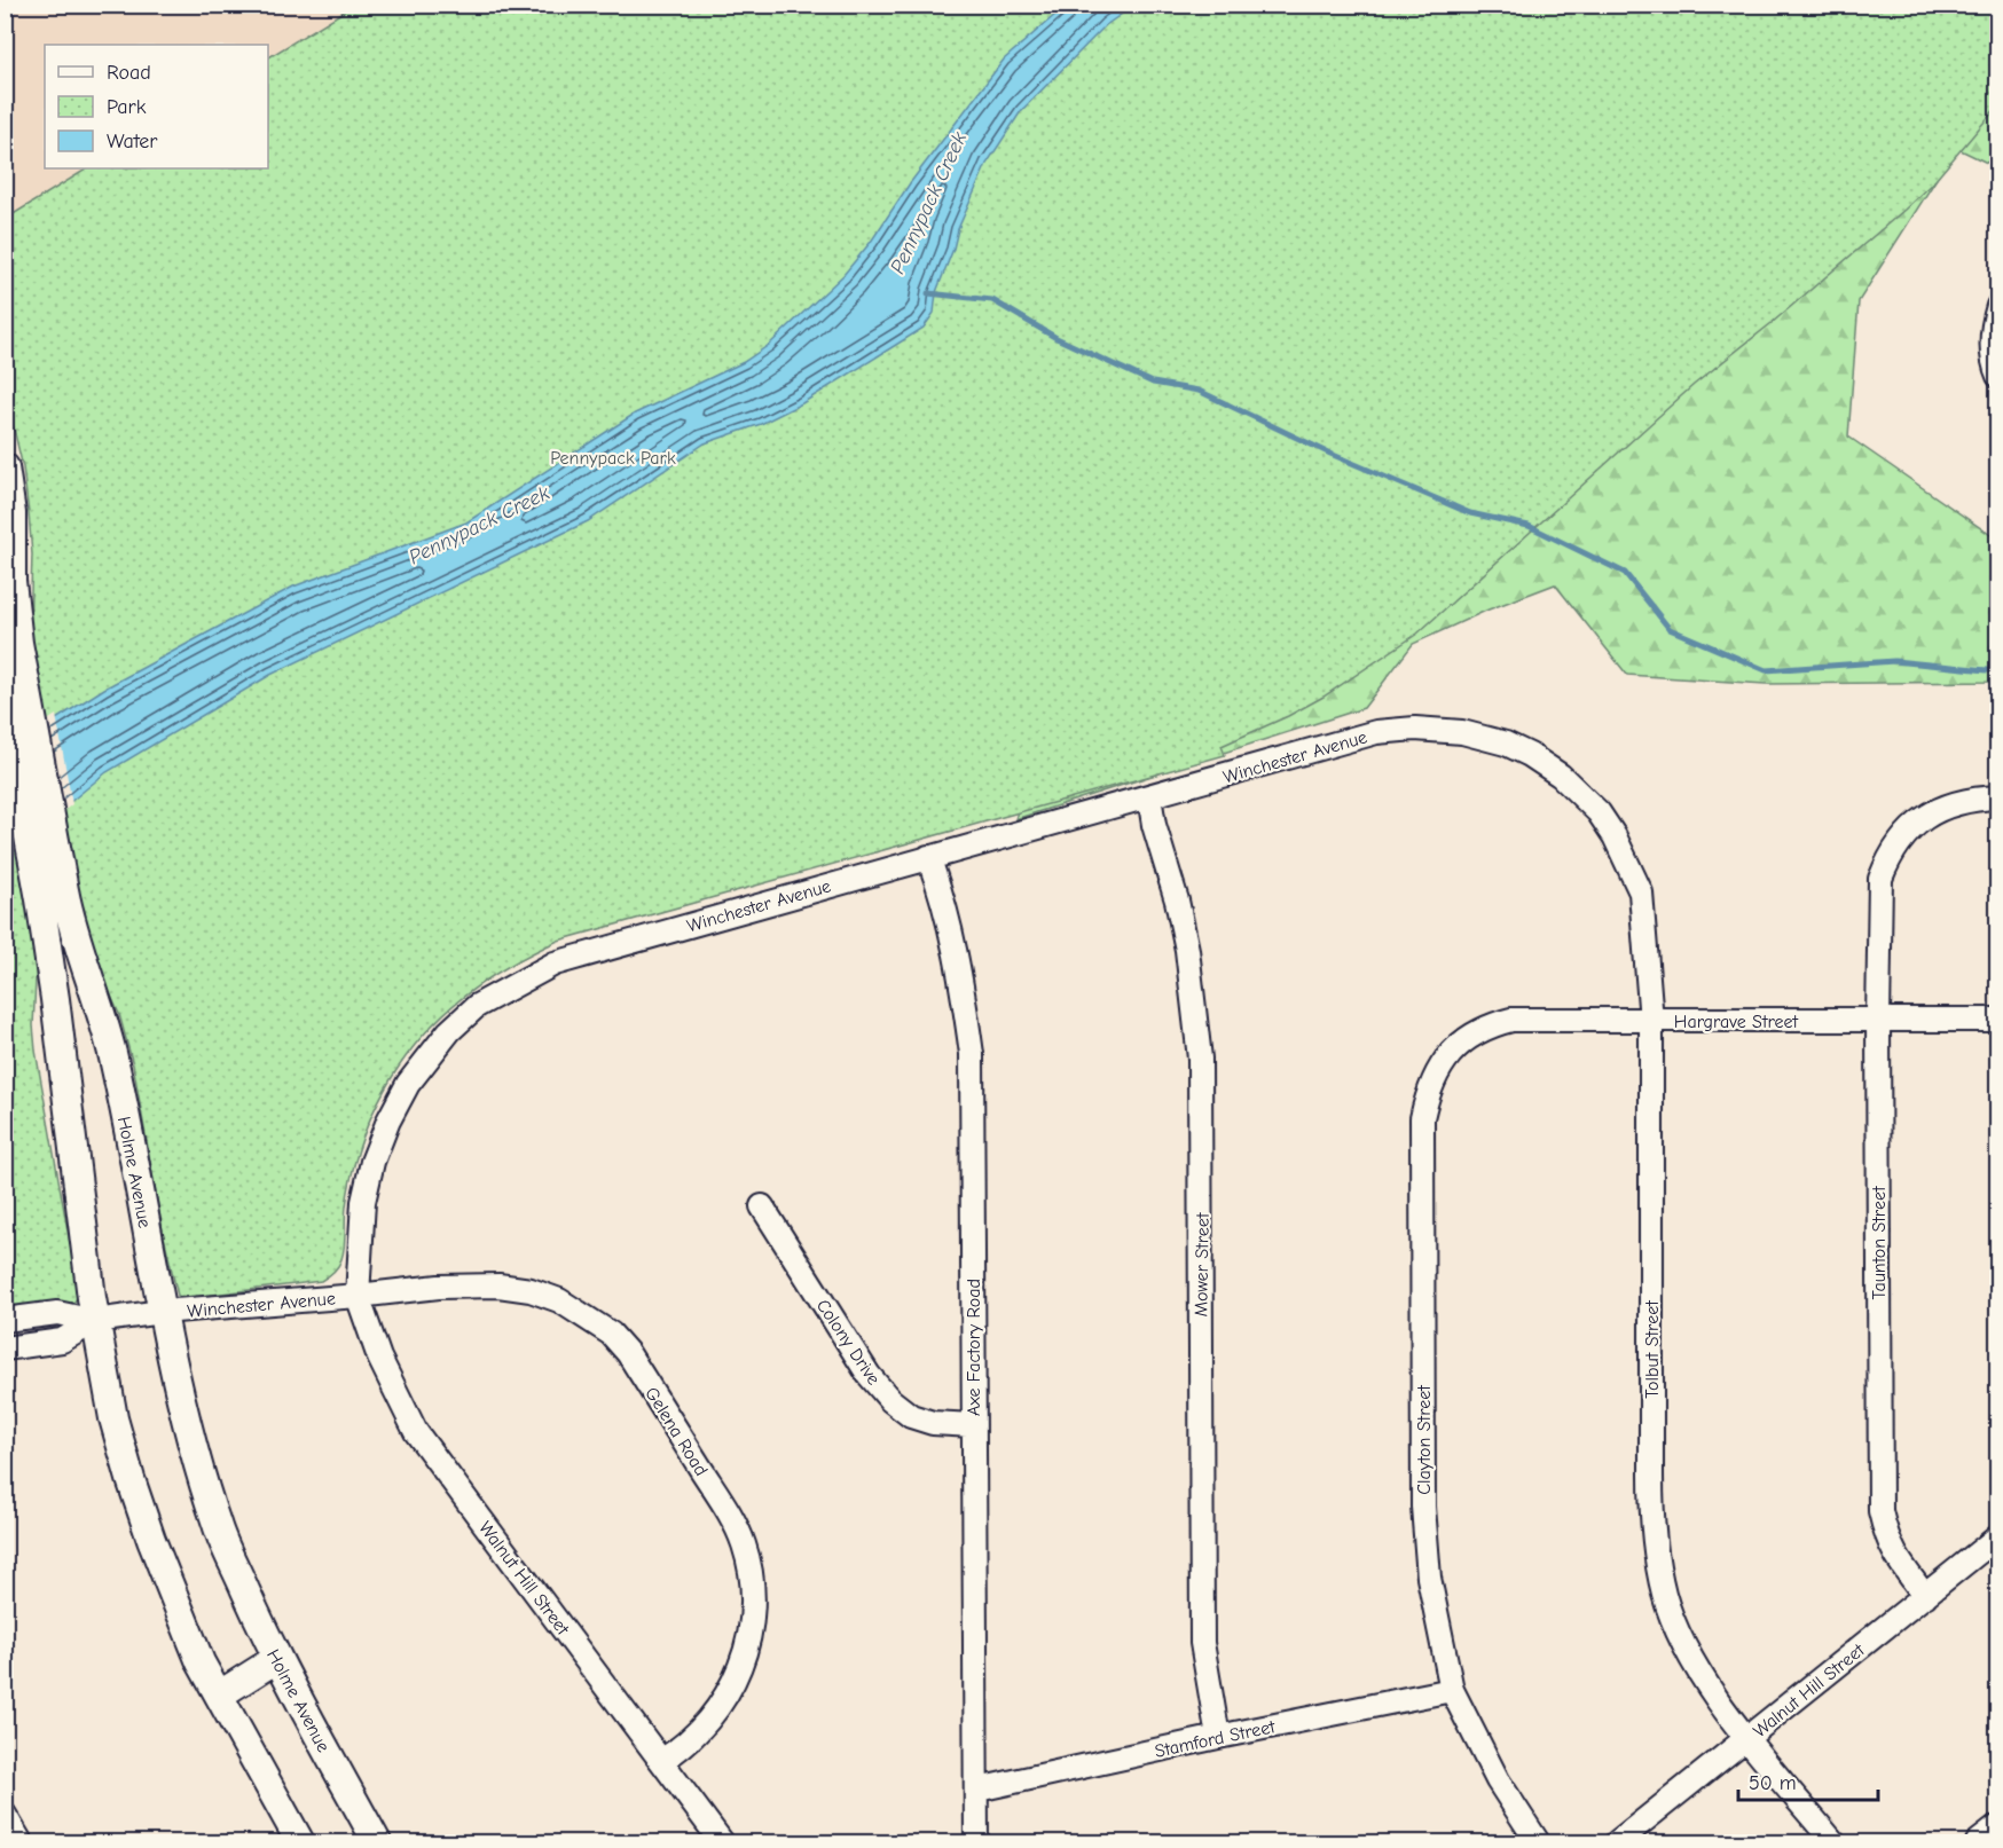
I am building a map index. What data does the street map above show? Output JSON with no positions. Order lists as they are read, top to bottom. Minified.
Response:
{"streets":{"main road":["Holme Avenue"],"street":["Winchester Avenue","Hargrave Street","Taunton Street","Mower Street","Colony Drive","Axe Factory Road","Tolbut Street","Gelena Road","Clayton Street","Walnut Hill Street","Stamford Street"]},"crossings":[["Winchester Avenue","Holme Avenue"],["Winchester Avenue","Mower Street"],["Winchester Avenue","Axe Factory Road"],["Winchester Avenue","Tolbut Street"],["Winchester Avenue","Gelena Road"],["Winchester Avenue","Walnut Hill Street"],["Hargrave Street","Taunton Street"],["Hargrave Street","Tolbut Street"],["Hargrave Street","Clayton Street"],["Taunton Street","Walnut Hill Street"],["Mower Street","Stamford Street"],["Colony Drive","Axe Factory Road"],["Axe Factory Road","Stamford Street"],["Tolbut Street","Walnut Hill Street"],["Gelena Road","Walnut Hill Street"],["Clayton Street","Stamford Street"]],"water":["Pennypack Creek"],"parks":["Pennypack Park"],"legend":["Road","Park","Water"],"scale_bar":"50 m"}
